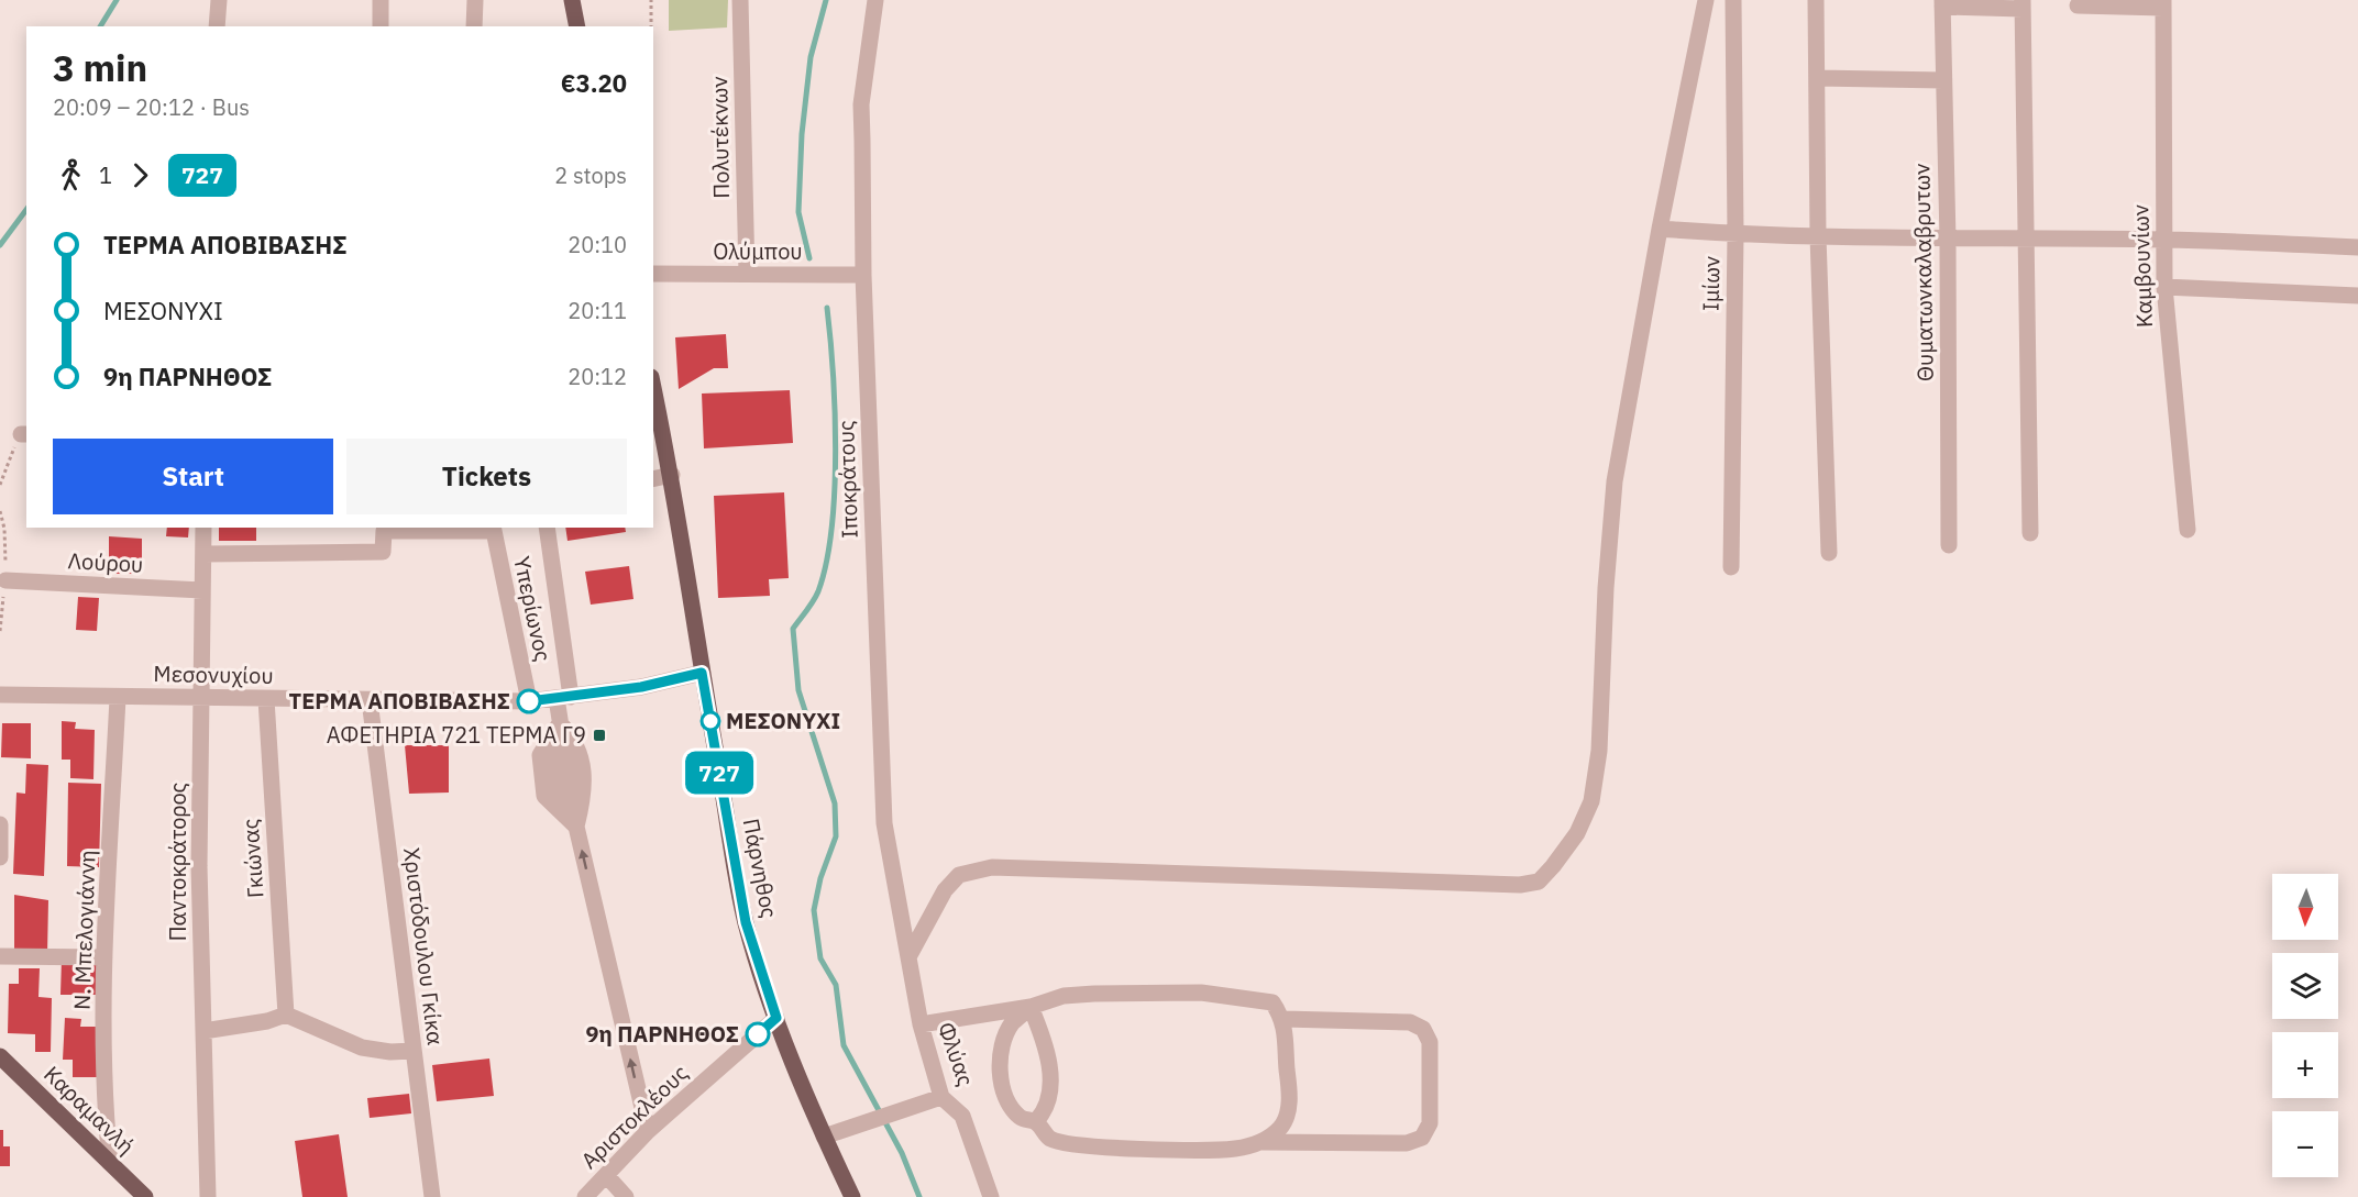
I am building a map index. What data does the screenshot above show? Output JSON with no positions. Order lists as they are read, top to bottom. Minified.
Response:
{"streets":{"main road":["Πάρνηθος","Καραμανλή"],"street":["Πολυτέκνων","Ολύμπου","Καμβουνίων","Θυματωνκαλαβρυτων","Ιμίων","Ιποκράτους","Λούρου","Υπερίωνος","Μεσονυχίου","Γκιώνας","Παντοκράτορος","Ν. Μπελογιάννη","Χριστόδουλου Γκίκα","Φλύας","Αριστοκλέους"]},"crossings":[["Πολυτέκνων","Ολύμπου"],["Ολύμπου","Ιποκράτους"],["Ιποκράτους","Φλύας"],["Λούρου","Παντοκράτορος"],["Υπερίωνος","Μεσονυχίου"],["Μεσονυχίου","Γκιώνας"],["Μεσονυχίου","Παντοκράτορος"],["Μεσονυχίου","Πάρνηθος"],["Μεσονυχίου","Ν. Μπελογιάννη"],["Μεσονυχίου","Χριστόδουλου Γκίκα"],["Πάρνηθος","Αριστοκλέους"],["Ν. Μπελογιάννη","Καραμανλή"]],"places":{"other":["ΤΕΡΜΑ ΑΠΟΒΙΒΑΣΗΣ","ΜΕΣΟΝΥΧΙ","9η ΠΑΡΝΗΘΟΣ"],"transit":["ΑΦΕΤΗΡΙΑ 721 ΤΕΡΜΑ Γ9"]},"lines":["bus line 727"],"north":"bottom","page":{"on_map":"727","heading":["3 min","20:09 – 20:12 · Bus","€3.20"],"legs":["1","727","2 stops"],"list":[{"name":"ΤΕΡΜΑ ΑΠΟΒΙΒΑΣΗΣ","value":"20:10"},{"name":"ΜΕΣΟΝΥΧΙ","value":"20:11"},{"name":"9η ΠΑΡΝΗΘΟΣ","value":"20:12"}],"buttons":["Start","Tickets"],"map_buttons":["+","−"]}}
